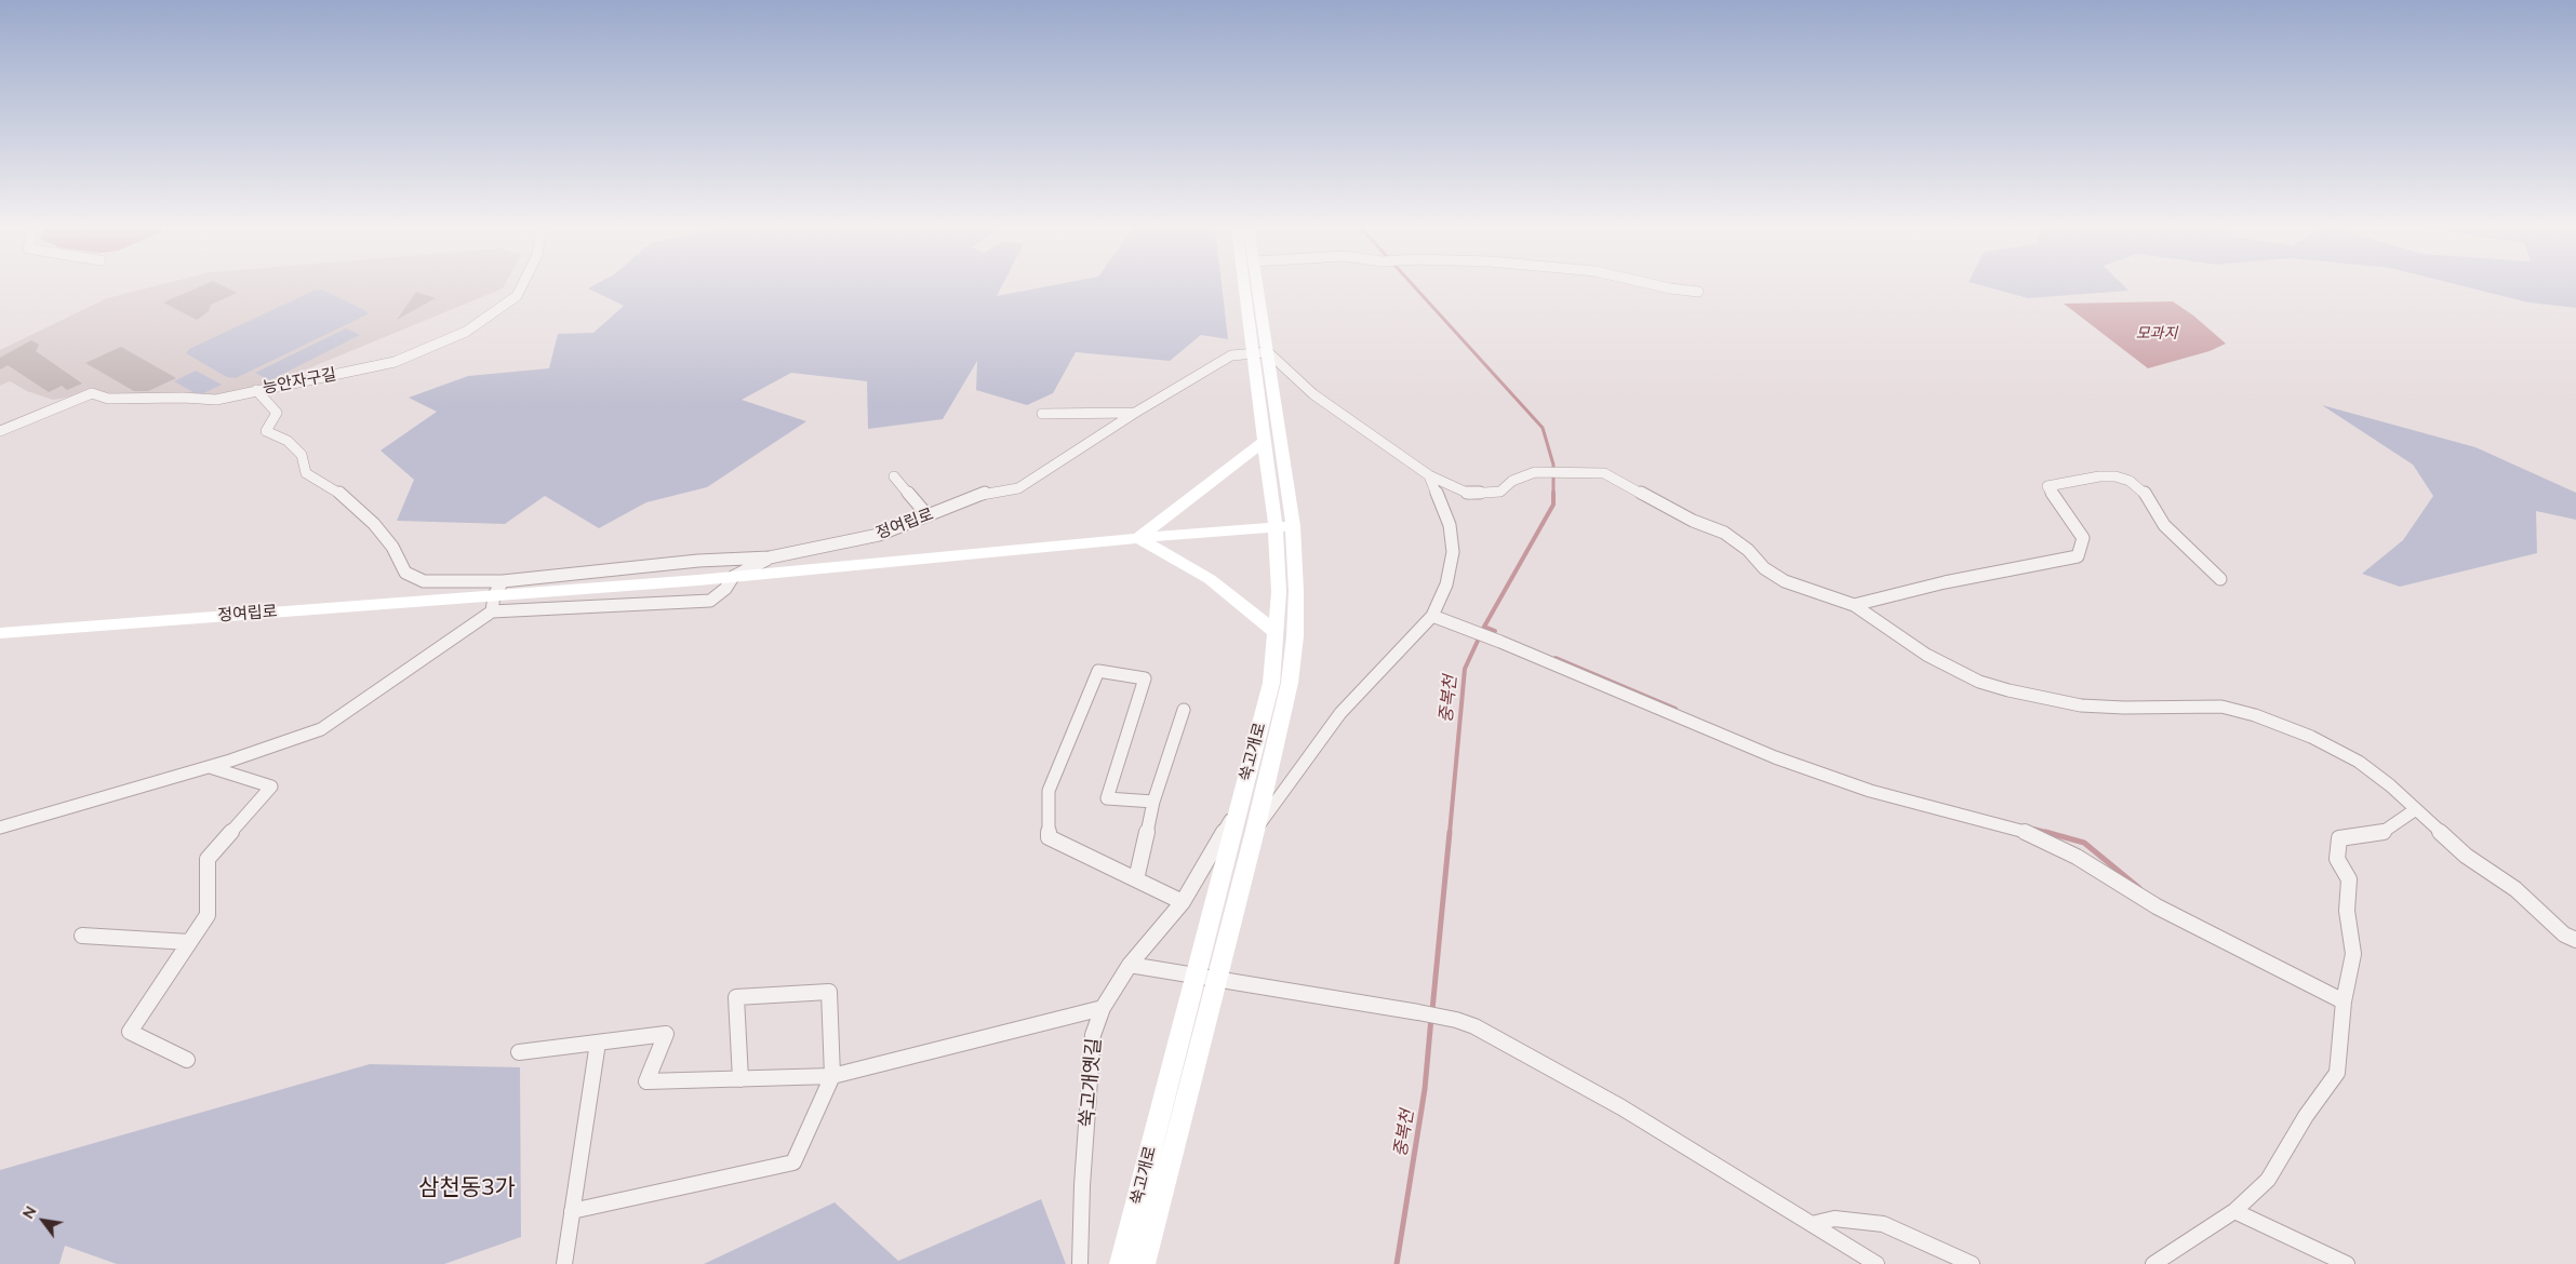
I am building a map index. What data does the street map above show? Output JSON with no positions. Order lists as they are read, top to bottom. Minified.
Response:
{"streets":{"street":["능안자구길","정여립로","쑥고개로","쑥고개옛길"]},"crossings":[["능안자구길","정여립로"],["정여립로","쑥고개로"],["쑥고개로","쑥고개옛길"]],"districts":["삼천동3가"],"water":["모과지","중복천"],"north":"top left"}
